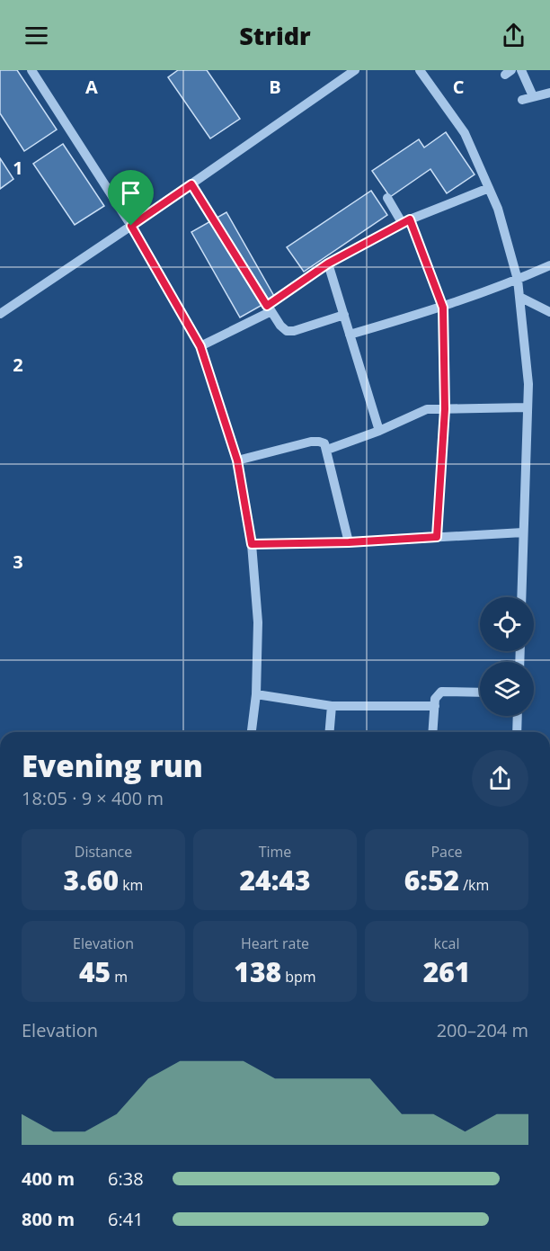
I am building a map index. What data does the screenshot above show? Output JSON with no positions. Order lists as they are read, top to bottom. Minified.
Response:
{"page":{"header":"Stridr","heading":["Evening run","18:05 · 9 × 400 m"],"stats":[["Distance","3.60 km"],["Time","24:43"],["Pace","6:52 /km"],["Elevation","45 m"],["Heart rate","138 bpm"],["kcal","261"]],"chart":["Elevation","200–204 m"],"list":[{"name":"400 m","note":"6:38"},{"name":"800 m","note":"6:41"}]},"grid":{"columns":["A","B","C"],"rows":["1","2","3"]}}
